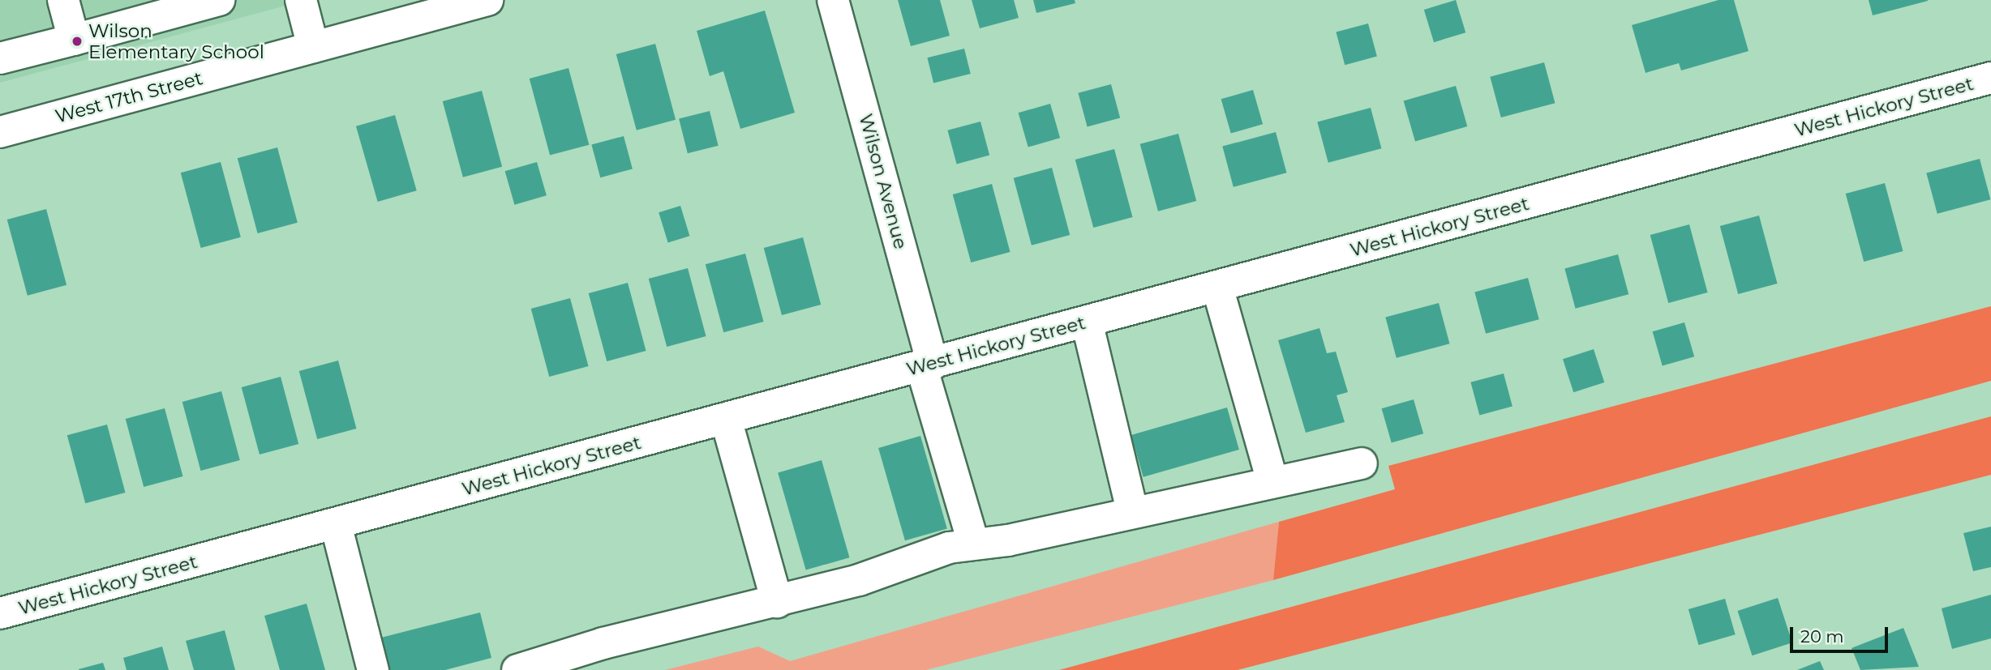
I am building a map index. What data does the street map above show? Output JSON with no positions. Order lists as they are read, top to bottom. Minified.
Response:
{"streets":{"street":["West 17th Street","West Hickory Street","Wilson Avenue"]},"crossings":[["West Hickory Street","Wilson Avenue"]],"places":["Wilson Elementary School"],"scale_bar":"20 m"}
